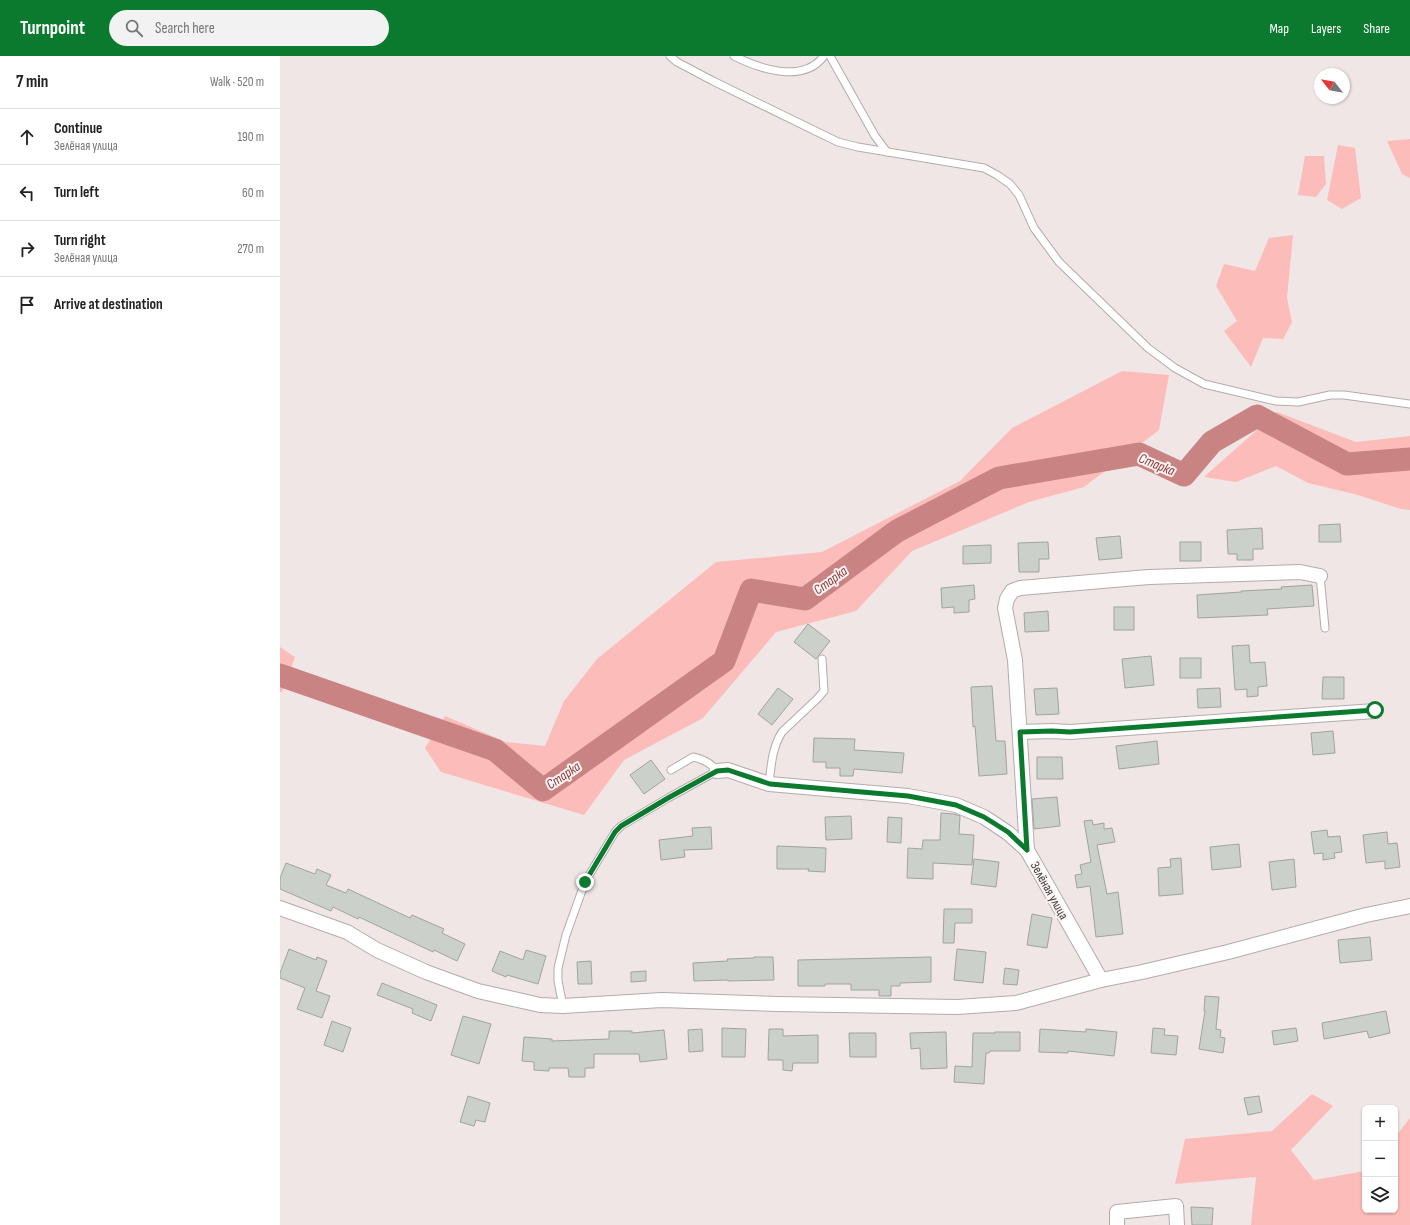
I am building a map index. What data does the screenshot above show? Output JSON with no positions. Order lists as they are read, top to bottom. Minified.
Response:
{"streets":{"street":["Зелёная улица"]},"water":["Старка"],"north":"top left","page":{"header":"Turnpoint","search":"Search here","nav":["Map","Layers","Share"],"heading":["7 min","Walk · 520 m"],"list":[["Continue","Зелёная улица","190 m"],["Turn left","60 m"],["Turn right","Зелёная улица","270 m"],"Arrive at destination"],"map_buttons":["+","−"]}}
